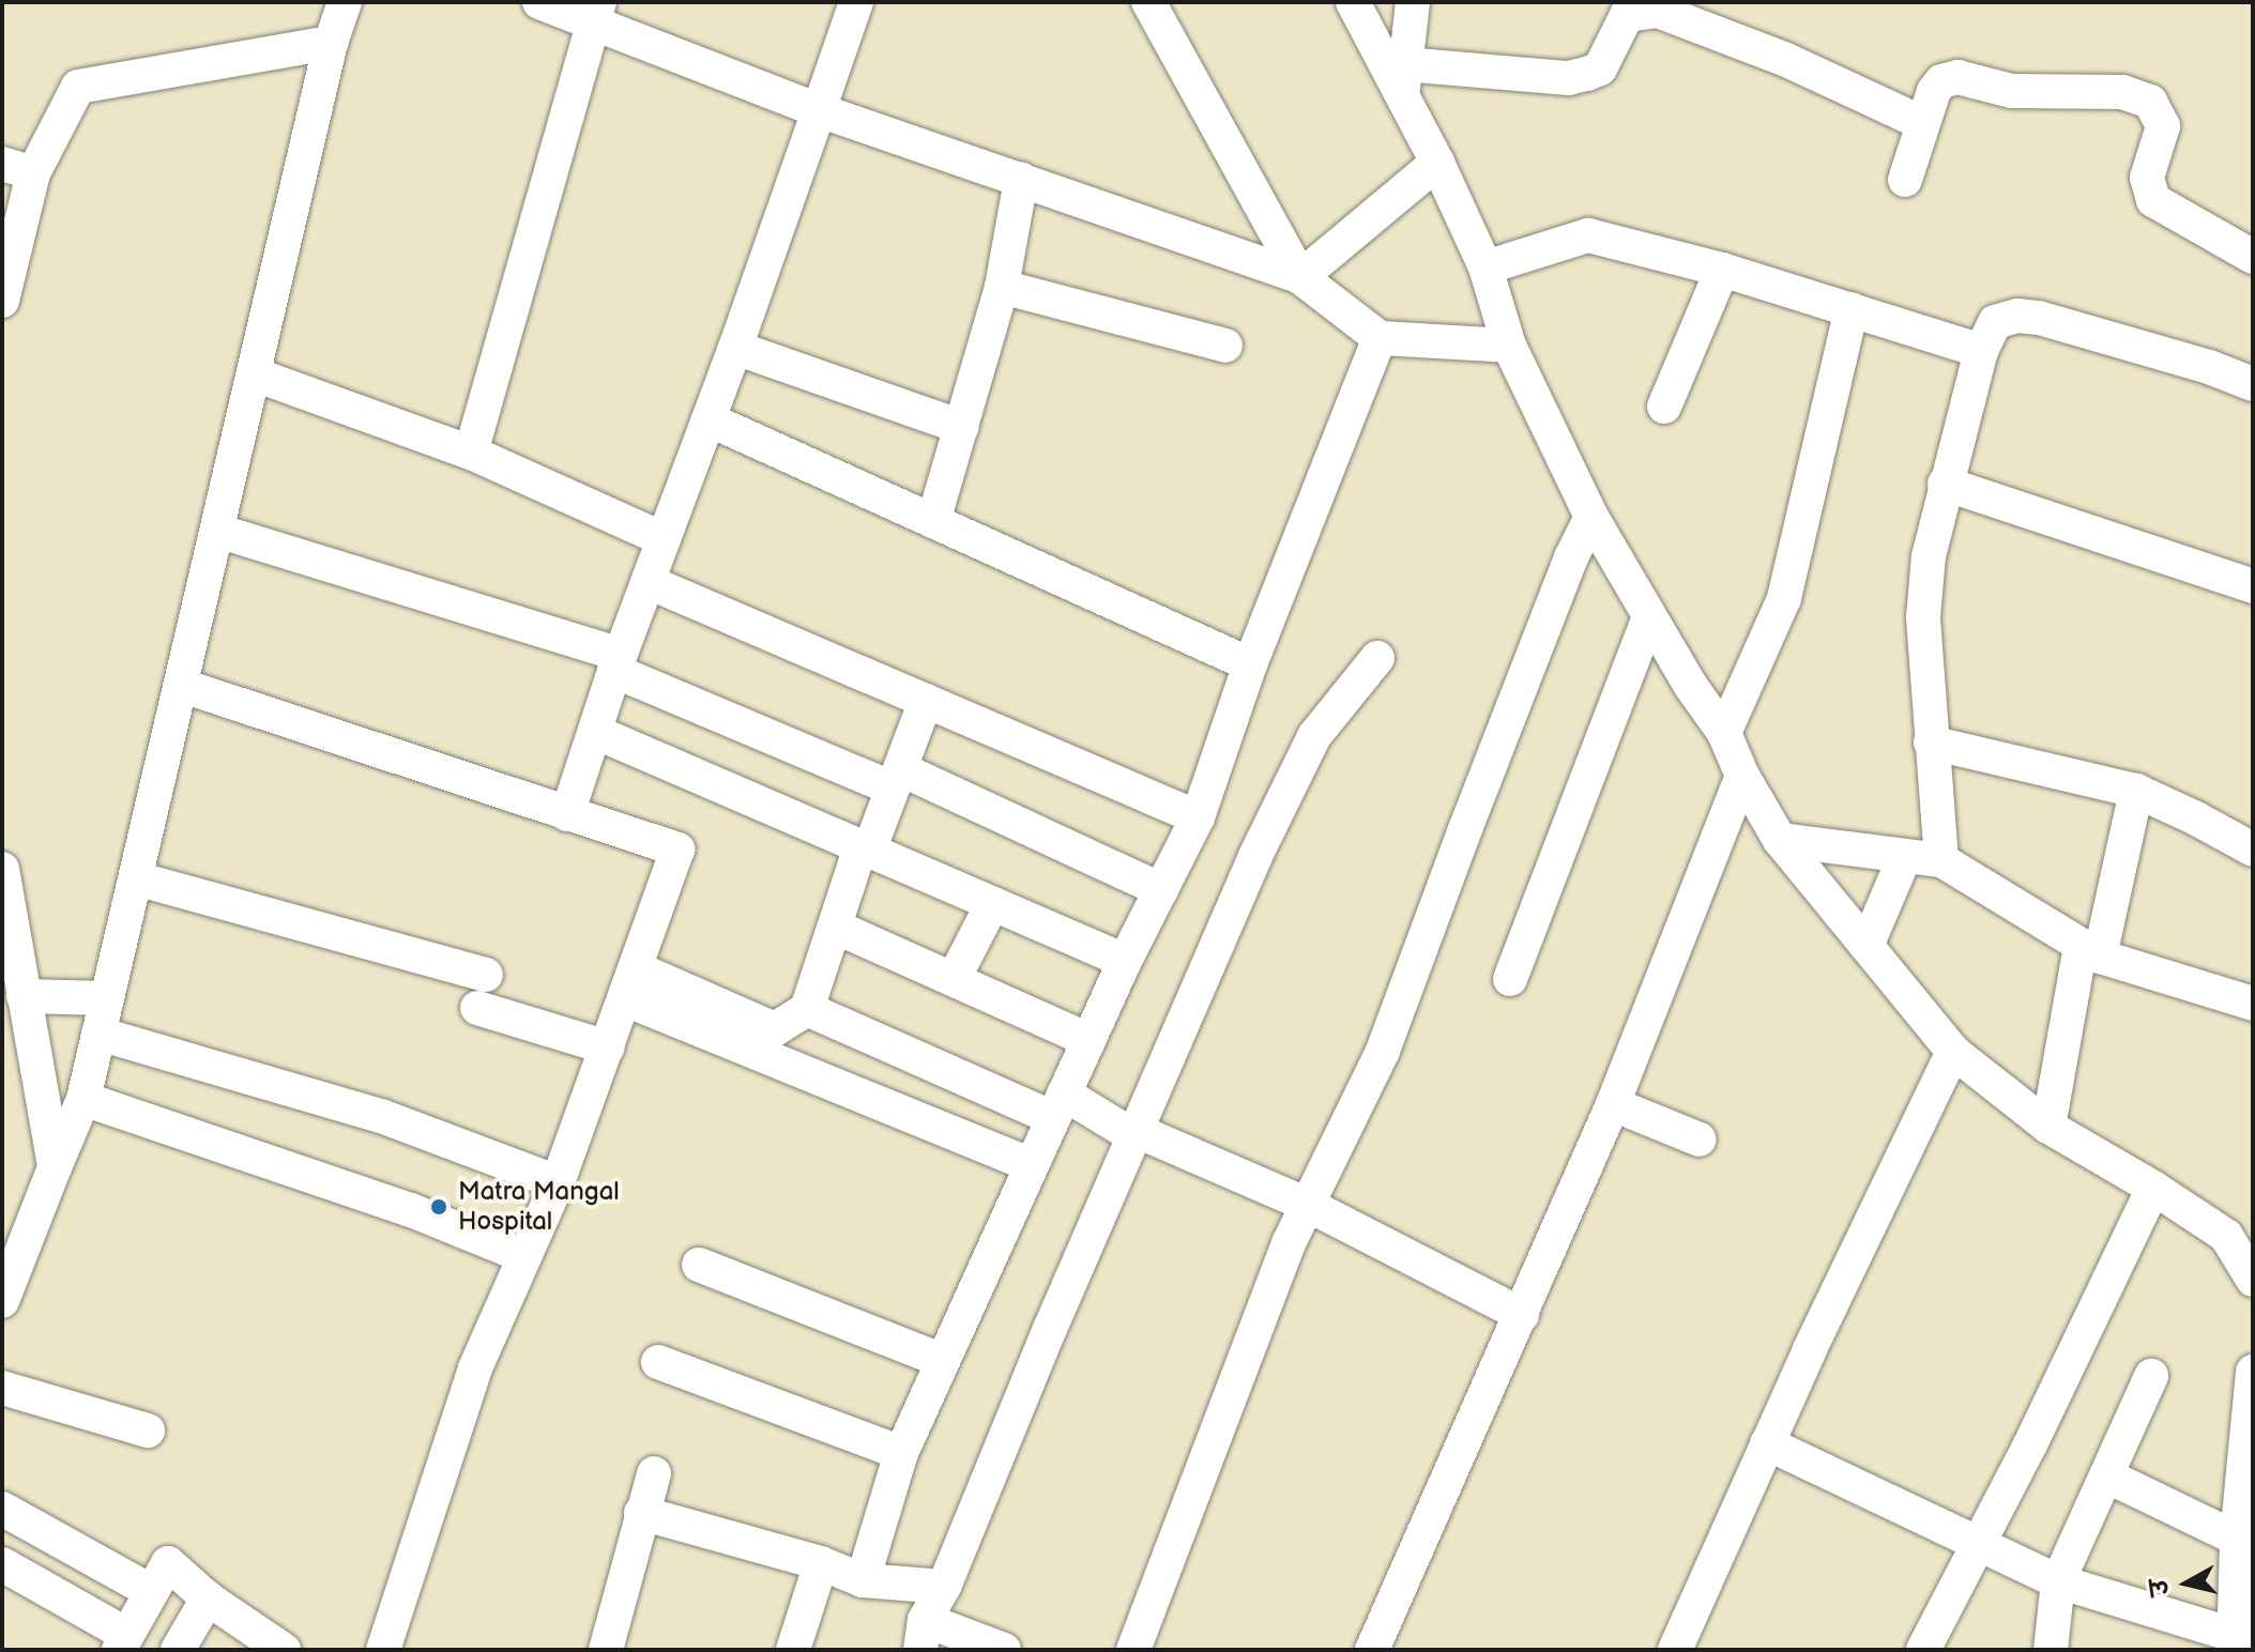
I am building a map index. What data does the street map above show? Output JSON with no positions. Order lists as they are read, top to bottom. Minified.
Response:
{"places":["Matra Mangal Hospital"],"north":"left"}
